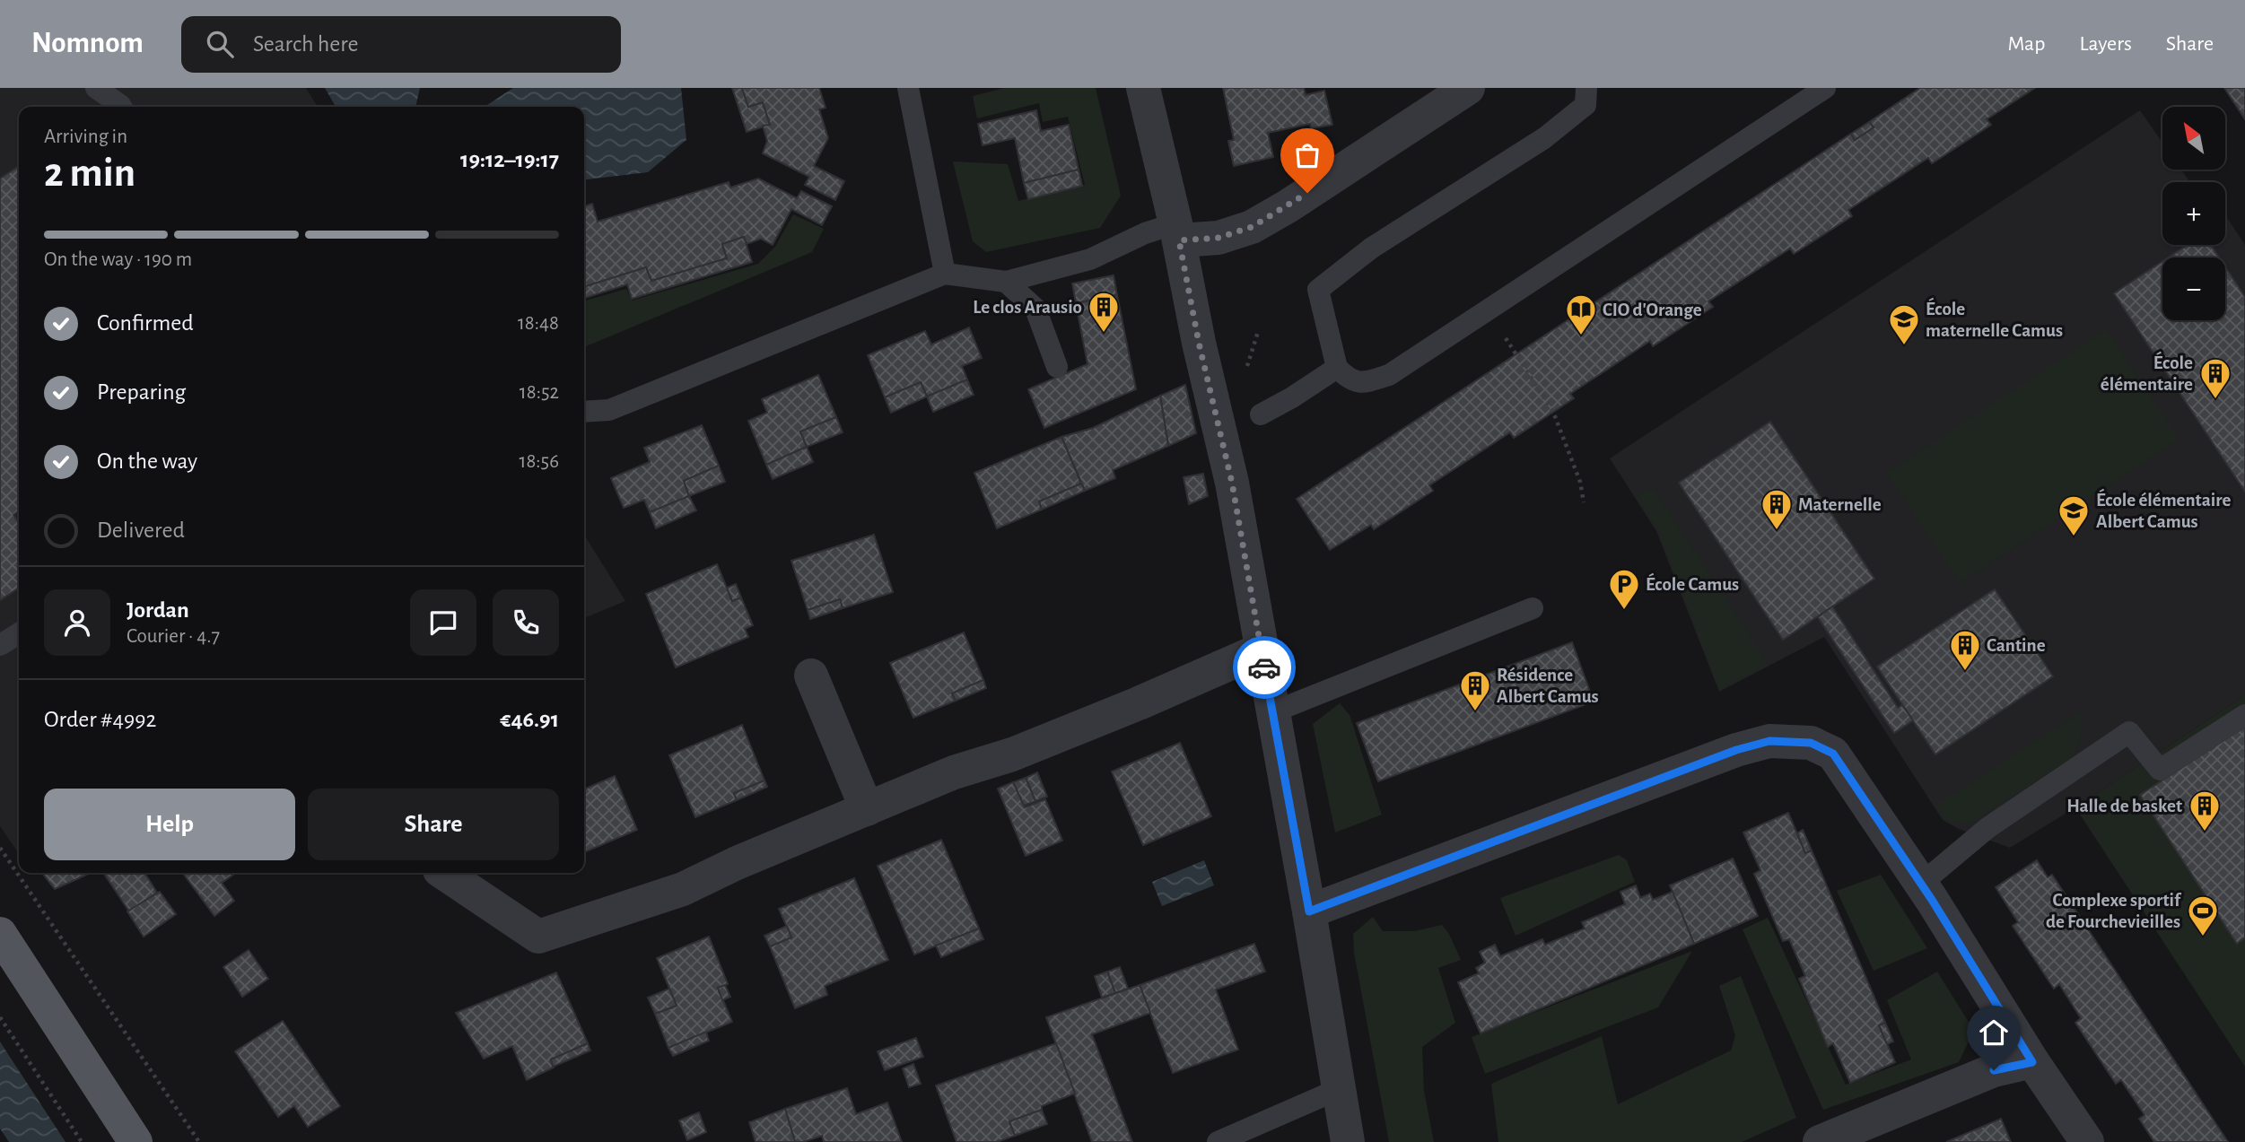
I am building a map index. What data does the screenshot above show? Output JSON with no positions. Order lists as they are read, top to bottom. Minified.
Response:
{"places":{"building":["Le clos Arausio","École élémentaire","Maternelle","Cantine","Résidence Albert Camus","Halle de basket"],"library":["CIO d'Orange"],"school or university":["École maternelle Camus","École élémentaire Albert Camus"],"parking":["École Camus"],"sports":["Complexe sportif de Fourchevieilles"]},"north":"top left","page":{"header":"Nomnom","search":"Search here","nav":["Map","Layers","Share"],"map_buttons":["+","−"],"heading":["2 min","Arriving in","19:12–19:17"],"panel":["Jordan","Courier · 4.7","Order #4992","€46.91"],"bar":"On the way · 190 m","list":[["Confirmed","18:48"],["Preparing","18:52"],["On the way","18:56"],"Delivered"],"buttons":["Help","Share"]}}
